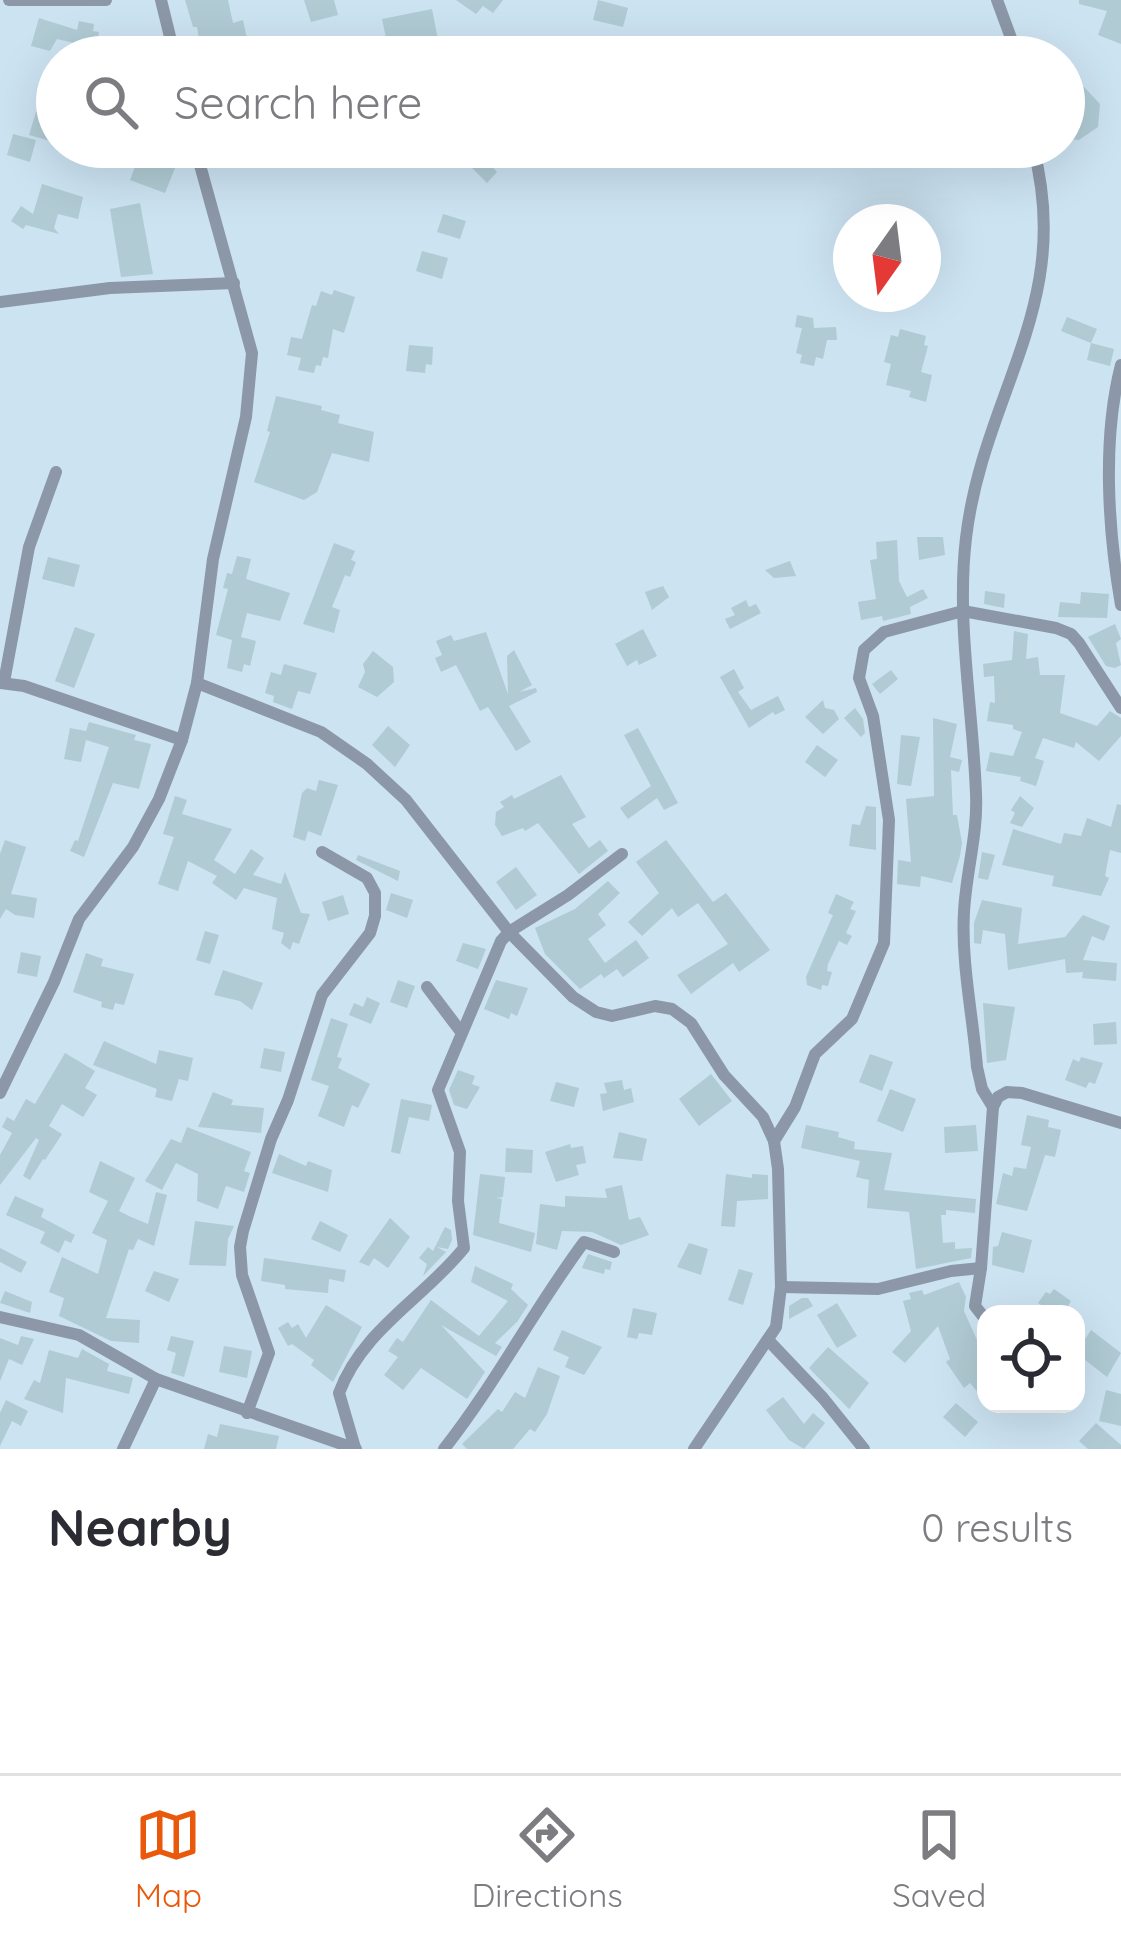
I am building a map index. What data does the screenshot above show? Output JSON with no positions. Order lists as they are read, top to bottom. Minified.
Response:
{"north":"bottom","page":{"search":"Search here","heading":["Nearby","0 results"],"nav":["Map","Directions","Saved"]}}
